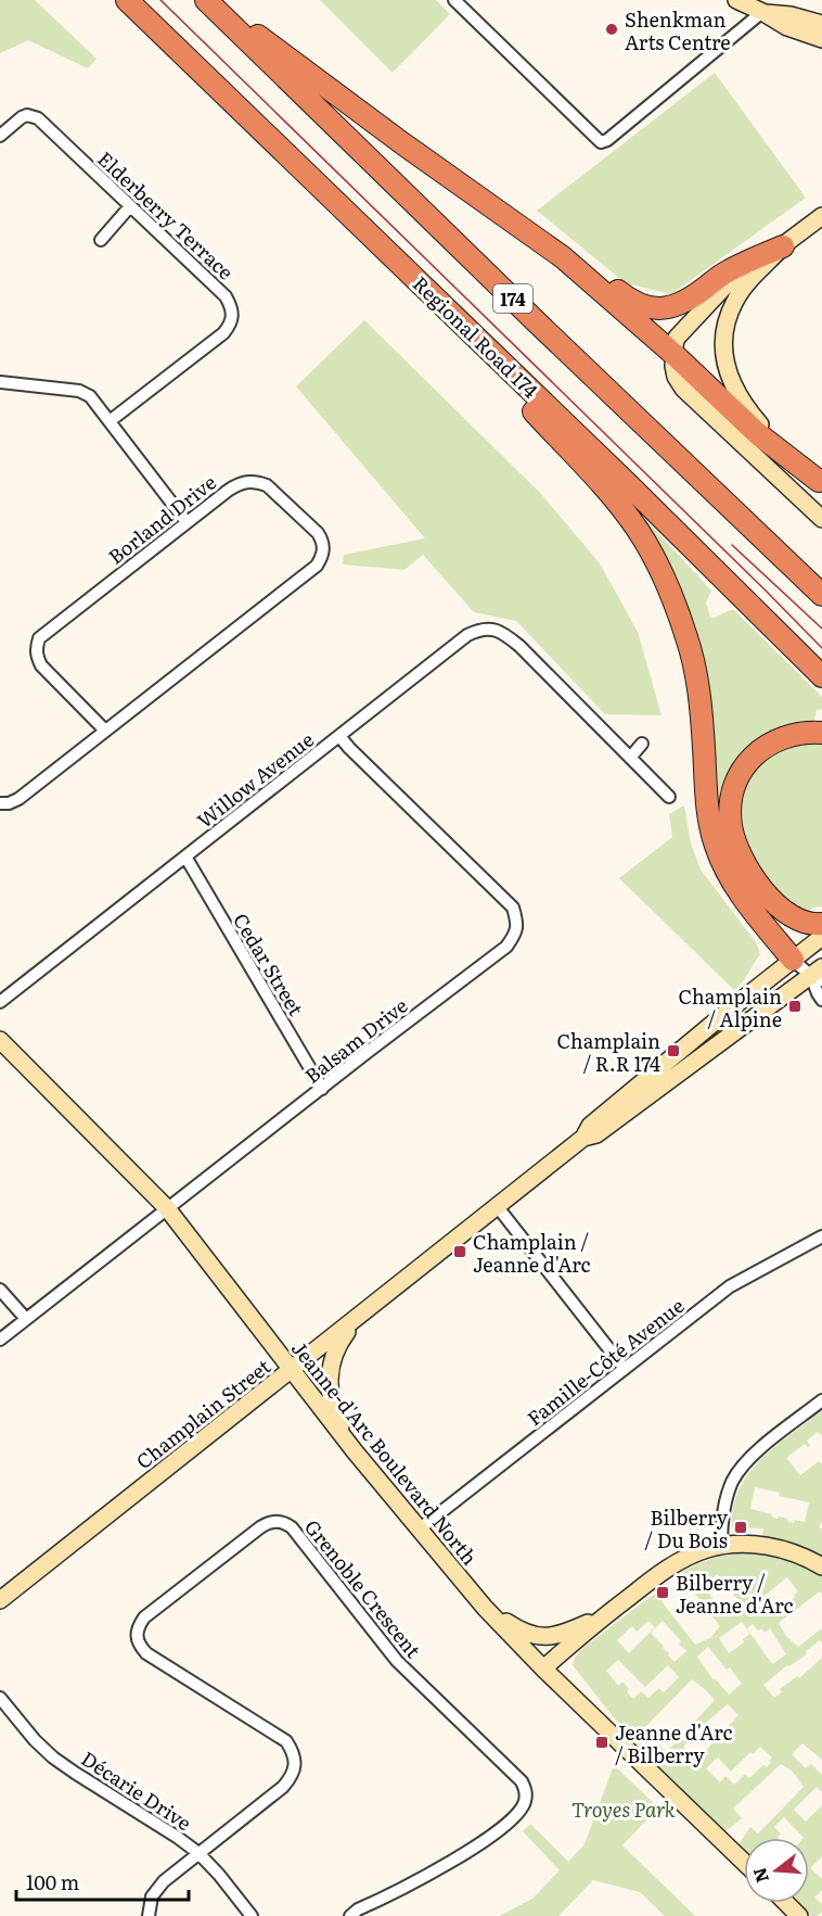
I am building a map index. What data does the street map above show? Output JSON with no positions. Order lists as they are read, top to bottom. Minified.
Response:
{"streets":{"highway":["174","Regional Road 174"],"main road":["Champlain Street","Jeanne-d'Arc Boulevard North"],"street":["Elderberry Terrace","Borland Drive","Willow Avenue","Cedar Street","Balsam Drive","Famille-Côté Avenue","Grenoble Crescent","Décarie Drive"]},"crossings":[["Willow Avenue","Cedar Street"],["Willow Avenue","Balsam Drive"],["Cedar Street","Balsam Drive"],["Balsam Drive","Jeanne-d'Arc Boulevard North"],["Famille-Côté Avenue","Jeanne-d'Arc Boulevard North"],["Champlain Street","Jeanne-d'Arc Boulevard North"],["Grenoble Crescent","Décarie Drive"]],"parks":["Troyes Park"],"places":{"other":["Shenkman Arts Centre"],"transit":["Champlain / Alpine","Champlain / R.R 174","Champlain / Jeanne d'Arc","Bilberry / Du Bois","Bilberry / Jeanne d'Arc","Jeanne d'Arc / Bilberry"]},"scale_bar":"100 m","north":"left"}
